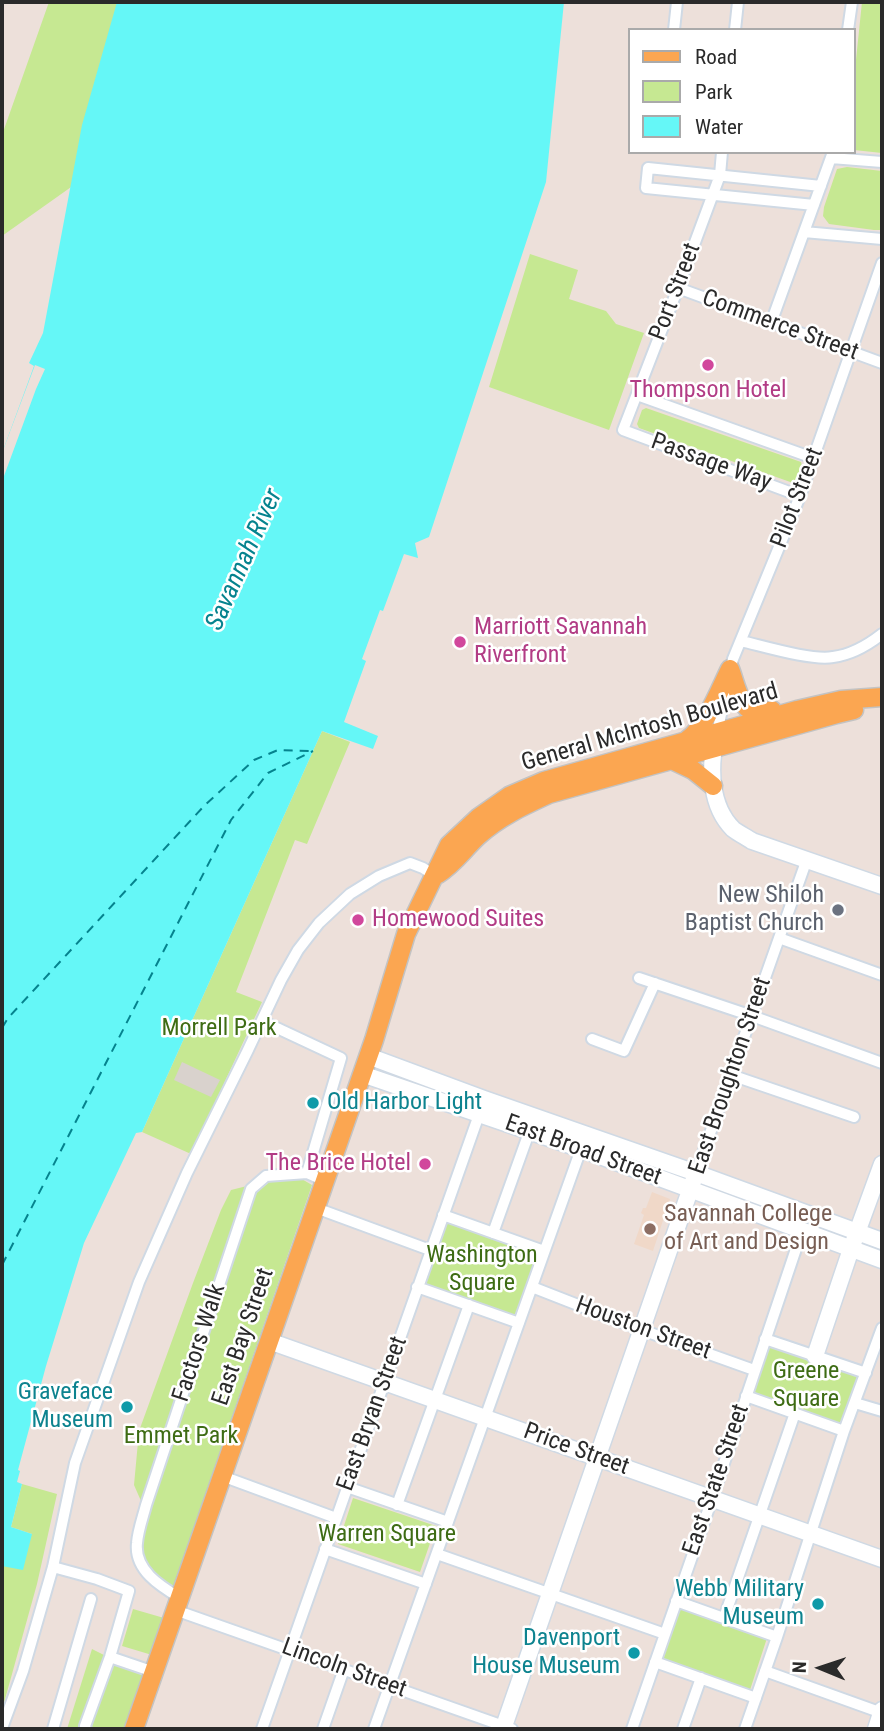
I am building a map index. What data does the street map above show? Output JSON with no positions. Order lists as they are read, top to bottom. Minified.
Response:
{"streets":{"main road":["General McIntosh Boulevard","East Broughton Street","East Broad Street","East Bay Street","Price Street"],"street":["Port Street","Commerce Street","Passage Way","Pilot Street","Houston Street","Factors Walk","East Bryan Street","East State Street","Lincoln Street"]},"crossings":[["Port Street","Commerce Street"],["Port Street","Passage Way"],["Commerce Street","Pilot Street"],["Passage Way","Pilot Street"],["Pilot Street","General McIntosh Boulevard"],["General McIntosh Boulevard","East Broad Street"],["General McIntosh Boulevard","East Bay Street"],["East Broughton Street","East Broad Street"],["East Broughton Street","Houston Street"],["East Broughton Street","Price Street"],["East Broughton Street","Lincoln Street"],["East Broad Street","East Bay Street"],["East Broad Street","East Bryan Street"],["East Broad Street","East State Street"],["Houston Street","East State Street"],["East Bay Street","Factors Walk"],["East Bay Street","Price Street"],["East Bay Street","Lincoln Street"],["Factors Walk","Lincoln Street"],["East Bryan Street","Price Street"],["East Bryan Street","Lincoln Street"],["Price Street","East State Street"]],"water":["Savannah River"],"parks":["Morrell Park","Washington Square","Greene Square","Emmet Park","Warren Square"],"places":["Thompson Hotel","Marriott Savannah Riverfront","New Shiloh Baptist Church","Homewood Suites","Old Harbor Light","The Brice Hotel","Savannah College of Art and Design","Graveface Museum","Webb Military Museum","Davenport House Museum"],"legend":["Road","Park","Water"],"north":"left"}
